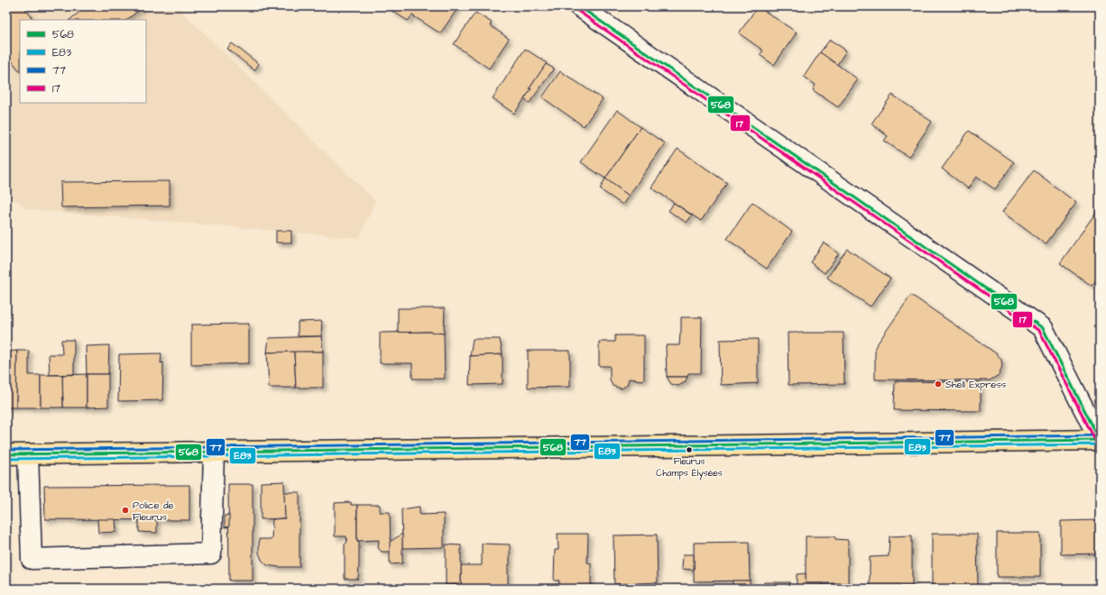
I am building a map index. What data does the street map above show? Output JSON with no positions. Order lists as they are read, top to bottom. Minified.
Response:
{"places":["Shell Express","Fleurus Champs Élysées","Police de Fleurus"],"lines":["transit line 568","transit line 17","transit line 77","transit line E83"],"legend":["568","E83","77","17"]}
